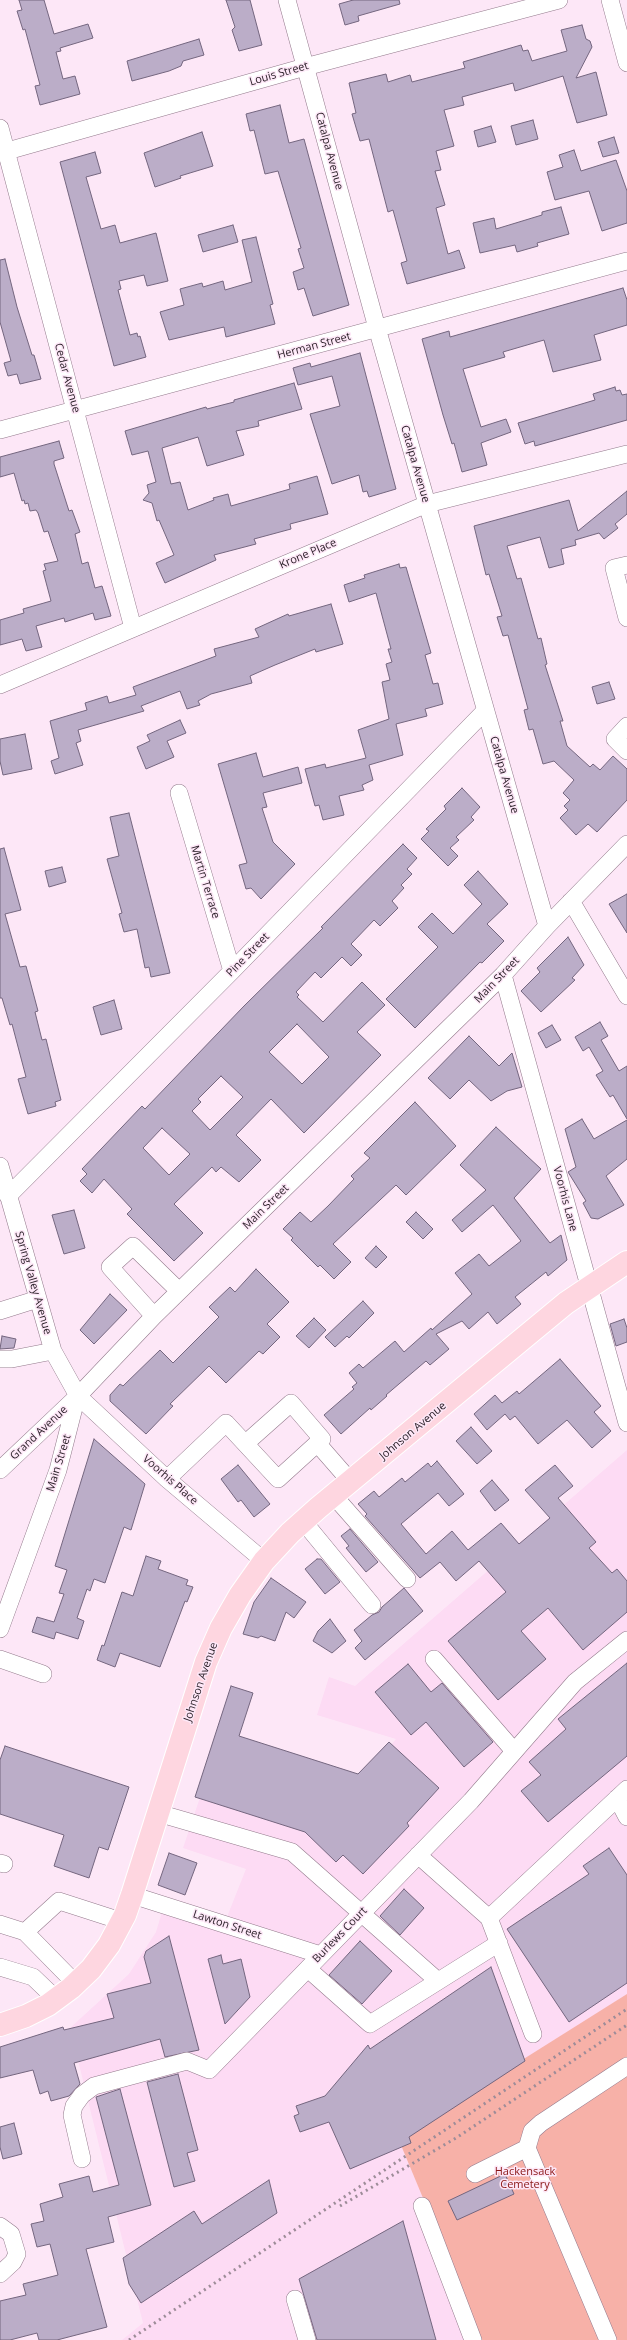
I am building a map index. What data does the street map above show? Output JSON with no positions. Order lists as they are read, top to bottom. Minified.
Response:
{"streets":{"main road":["Johnson Avenue"],"street":["Louis Street","Catalpa Avenue","Herman Street","Cedar Avenue","Krone Place","Martin Terrace","Pine Street","Main Street","Voorhis Lane","Spring Valley Avenue","Grand Avenue","Voorhis Place","Lawton Street","Burlews Court"]},"crossings":[["Louis Street","Catalpa Avenue"],["Louis Street","Cedar Avenue"],["Catalpa Avenue","Herman Street"],["Catalpa Avenue","Krone Place"],["Catalpa Avenue","Pine Street"],["Catalpa Avenue","Main Street"],["Herman Street","Cedar Avenue"],["Cedar Avenue","Krone Place"],["Martin Terrace","Pine Street"],["Pine Street","Spring Valley Avenue"],["Main Street","Voorhis Lane"],["Main Street","Spring Valley Avenue"],["Main Street","Grand Avenue"],["Main Street","Voorhis Place"],["Voorhis Lane","Johnson Avenue"],["Spring Valley Avenue","Grand Avenue"],["Spring Valley Avenue","Voorhis Place"],["Johnson Avenue","Voorhis Place"],["Johnson Avenue","Lawton Street"],["Grand Avenue","Voorhis Place"],["Lawton Street","Burlews Court"]],"parks":["Hackensack Cemetery"]}
